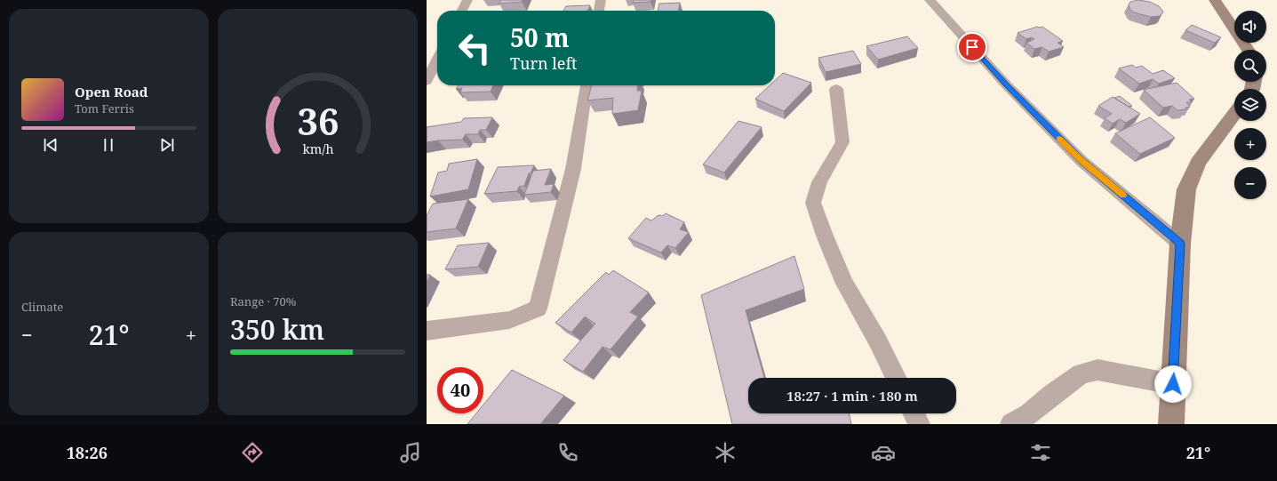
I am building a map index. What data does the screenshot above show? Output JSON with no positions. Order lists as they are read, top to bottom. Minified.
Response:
{"page":{"map_buttons":["+","−"],"turn":["50 m","Turn left"],"song":["Open Road","Tom Ferris"],"tile":["Climate",["Range · 70%","350 km"]],"heat":["−","21°","+"],"limit":"40","trip":"18:27 · 1 min · 180 m","tabs":["18:26","21°"],"gauge":["36","km/h"]}}
